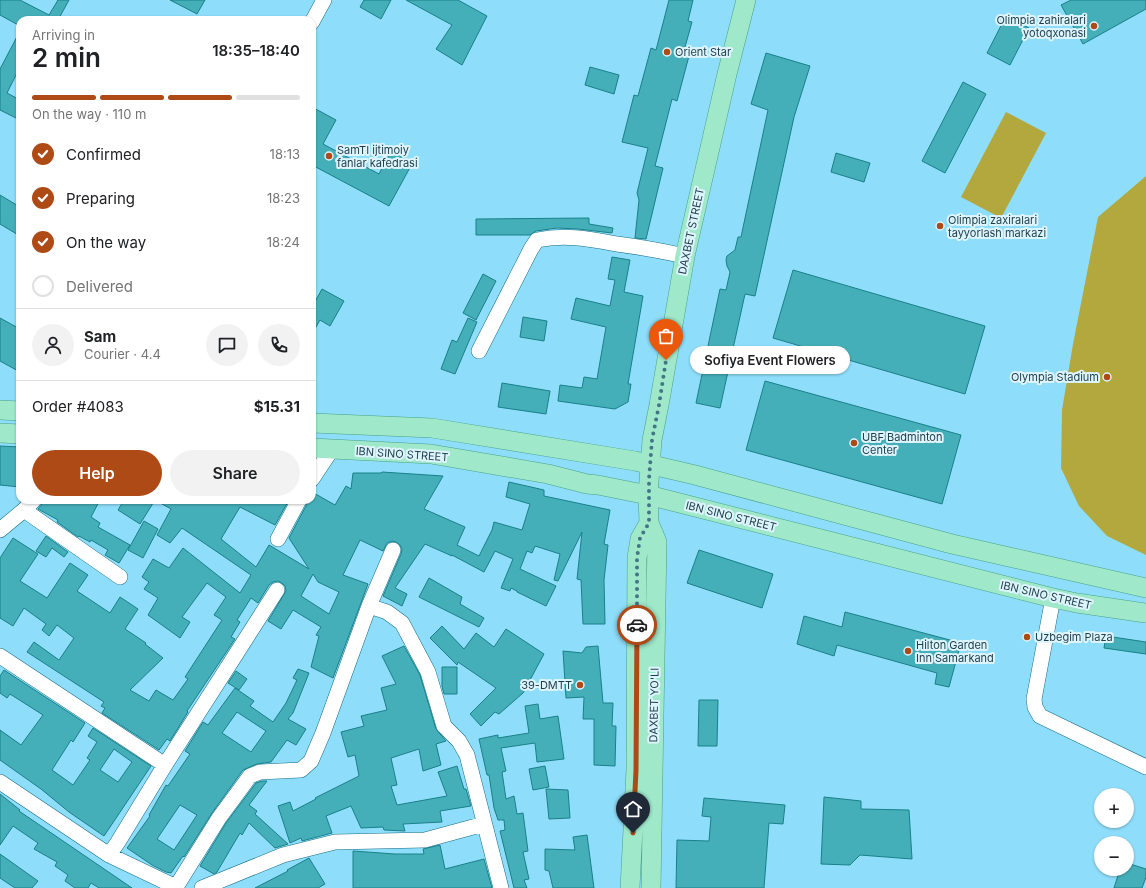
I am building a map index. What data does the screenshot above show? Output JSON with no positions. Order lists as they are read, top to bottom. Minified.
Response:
{"streets":{"main road":["DAXBET STREET","IBN SINO STREET","DAXBET YO'LI"]},"crossings":[["DAXBET STREET","DAXBET YO'LI"],["IBN SINO STREET","DAXBET YO'LI"]],"places":["Olimpia zahiralari yotoqxonasi","Orient Star","SamTI ijtimoiy fanlar kafedrasi","Olimpia zaxiralari tayyorlash markazi","Sofiya Event Flowers","Olympia Stadium","UBF Badminton Center","Uzbegim Plaza","Hilton Garden Inn Samarkand","39-DMTT"],"page":{"heading":["2 min","Arriving in","18:35–18:40"],"panel":["Sam","Courier · 4.4","Order #4083","$15.31"],"bar":"On the way · 110 m","list":[["Confirmed","18:13"],["Preparing","18:23"],["On the way","18:24"],"Delivered"],"bubble":"Sofiya Event Flowers","buttons":["Help","Share"],"map_buttons":["+","−"]}}
